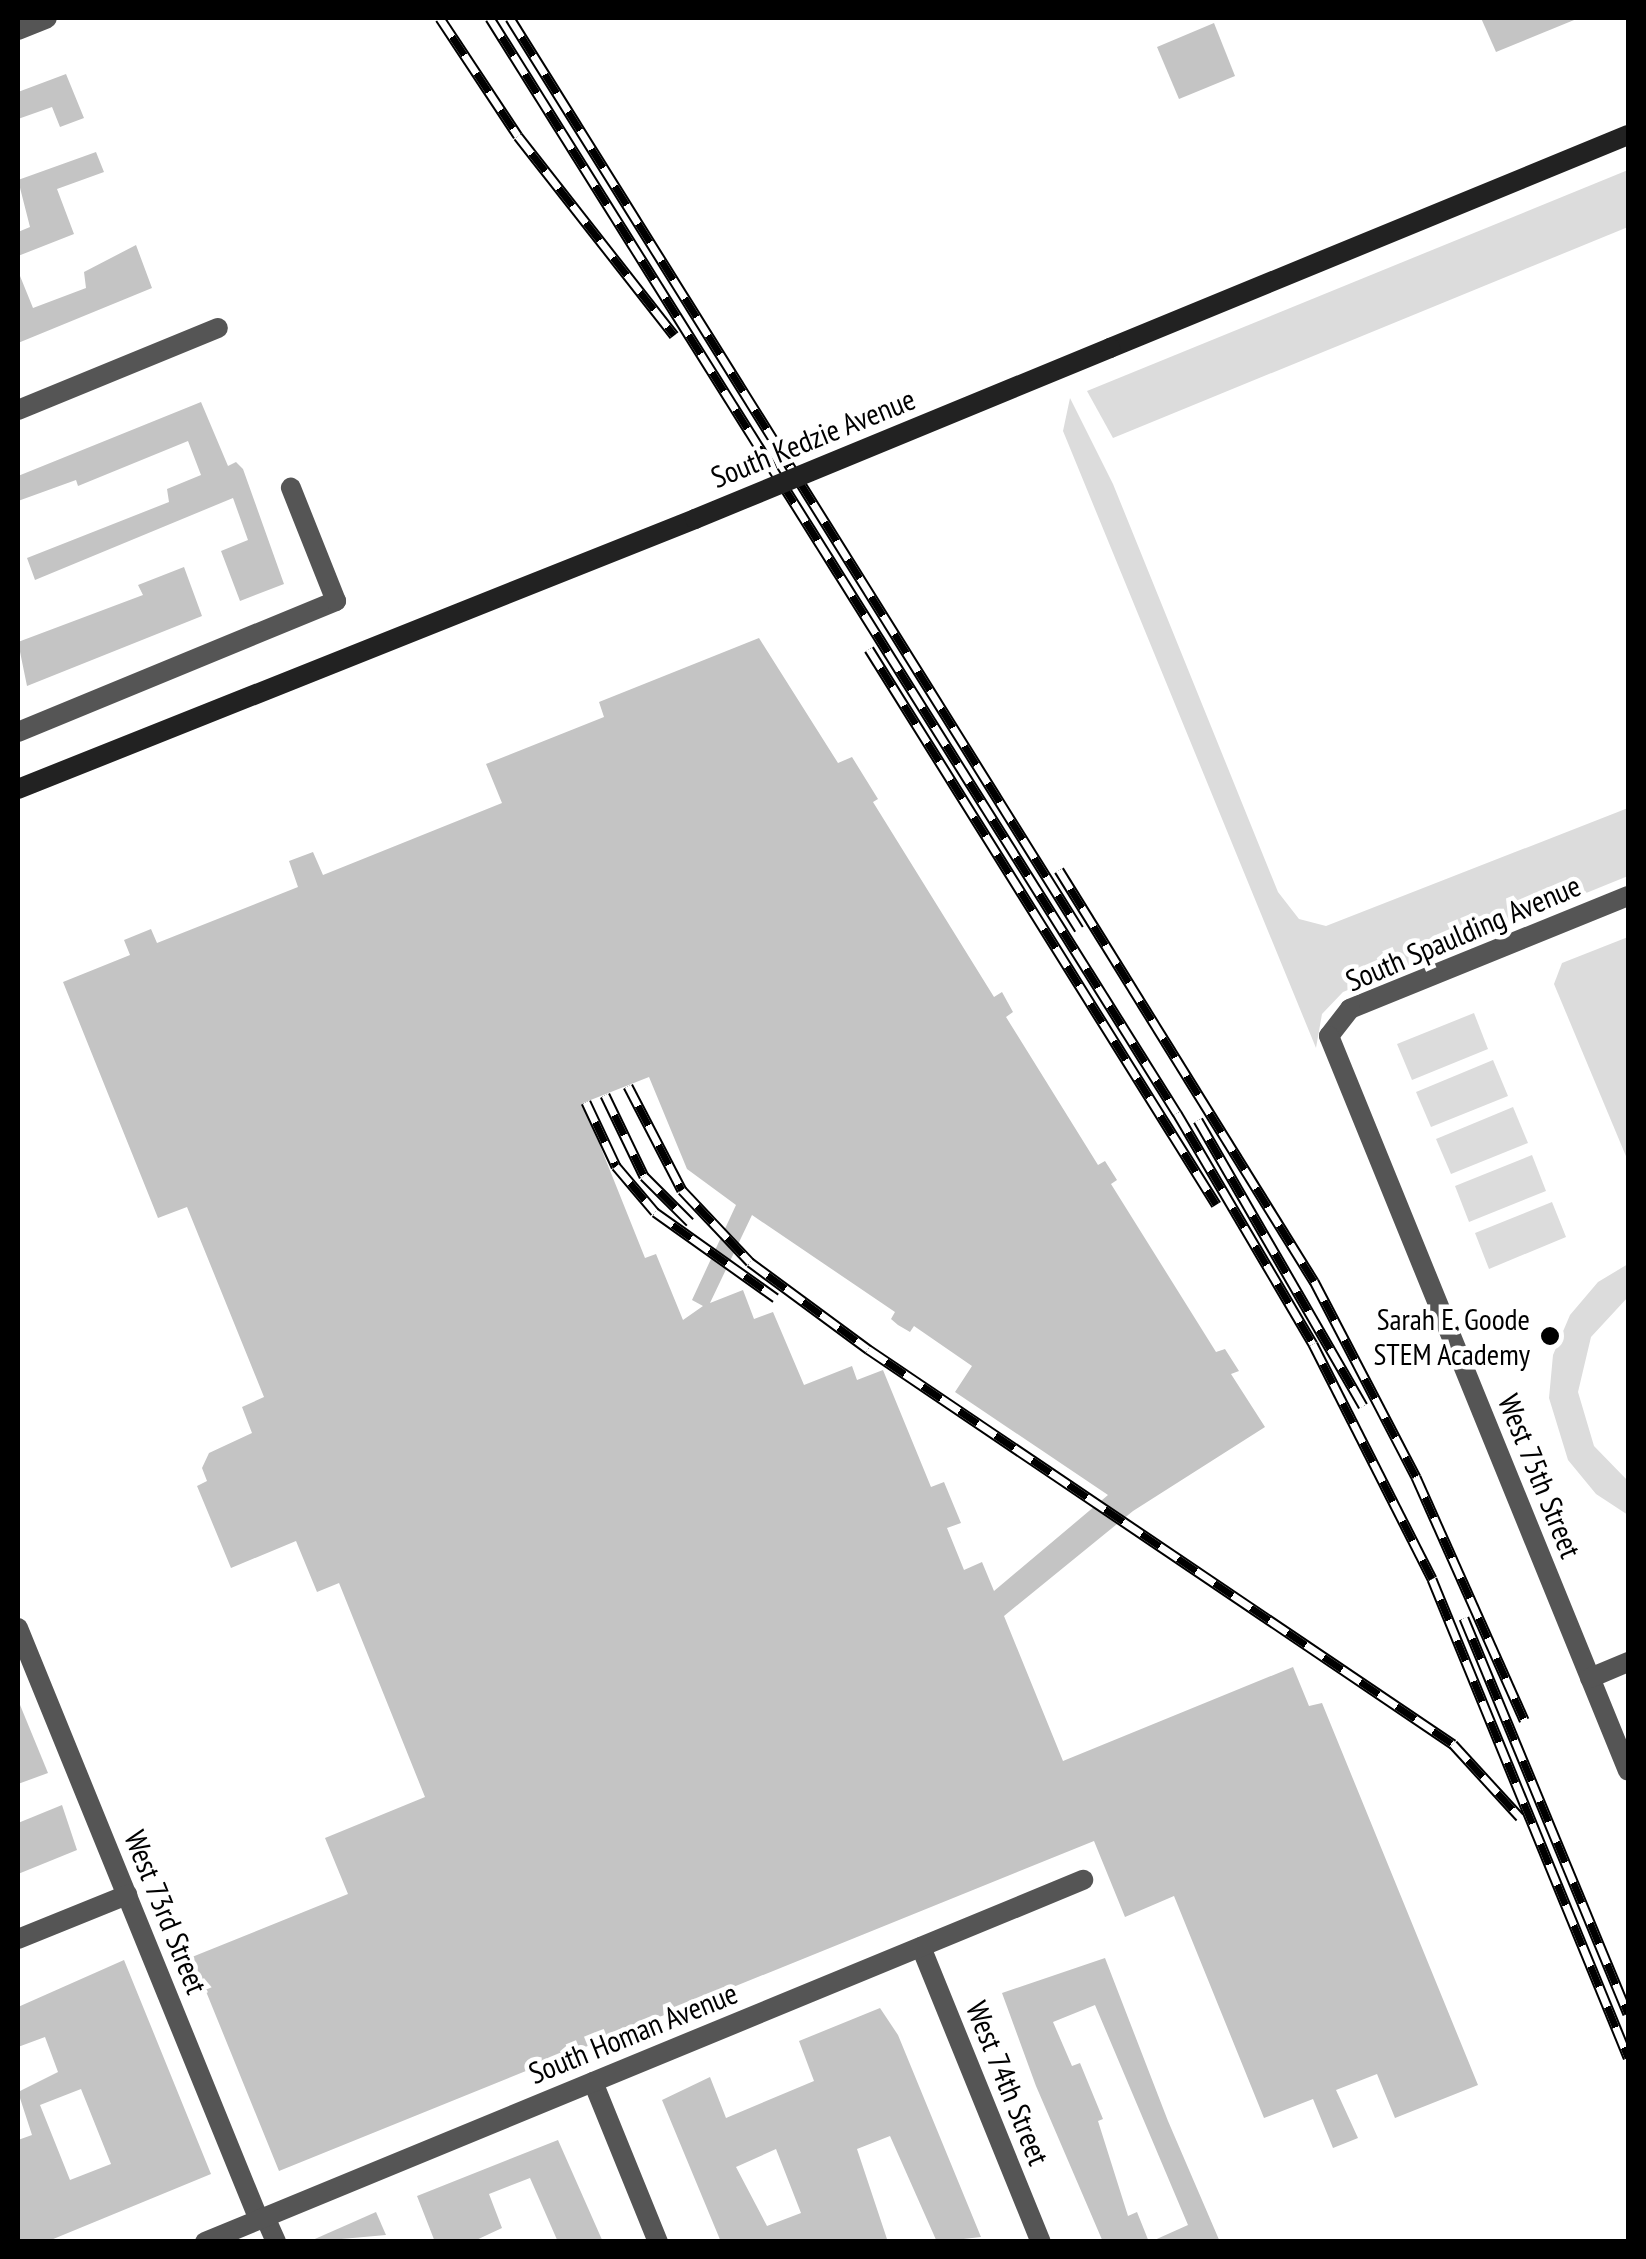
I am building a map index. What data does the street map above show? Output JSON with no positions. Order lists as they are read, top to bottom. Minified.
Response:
{"streets":{"main road":["South Kedzie Avenue"],"street":["South Spaulding Avenue","West 75th Street","West 73rd Street","South Homan Avenue","West 74th Street"]},"crossings":[["South Spaulding Avenue","West 75th Street"],["West 73rd Street","South Homan Avenue"],["South Homan Avenue","West 74th Street"]],"places":["Sarah E. Goode STEM Academy"]}
